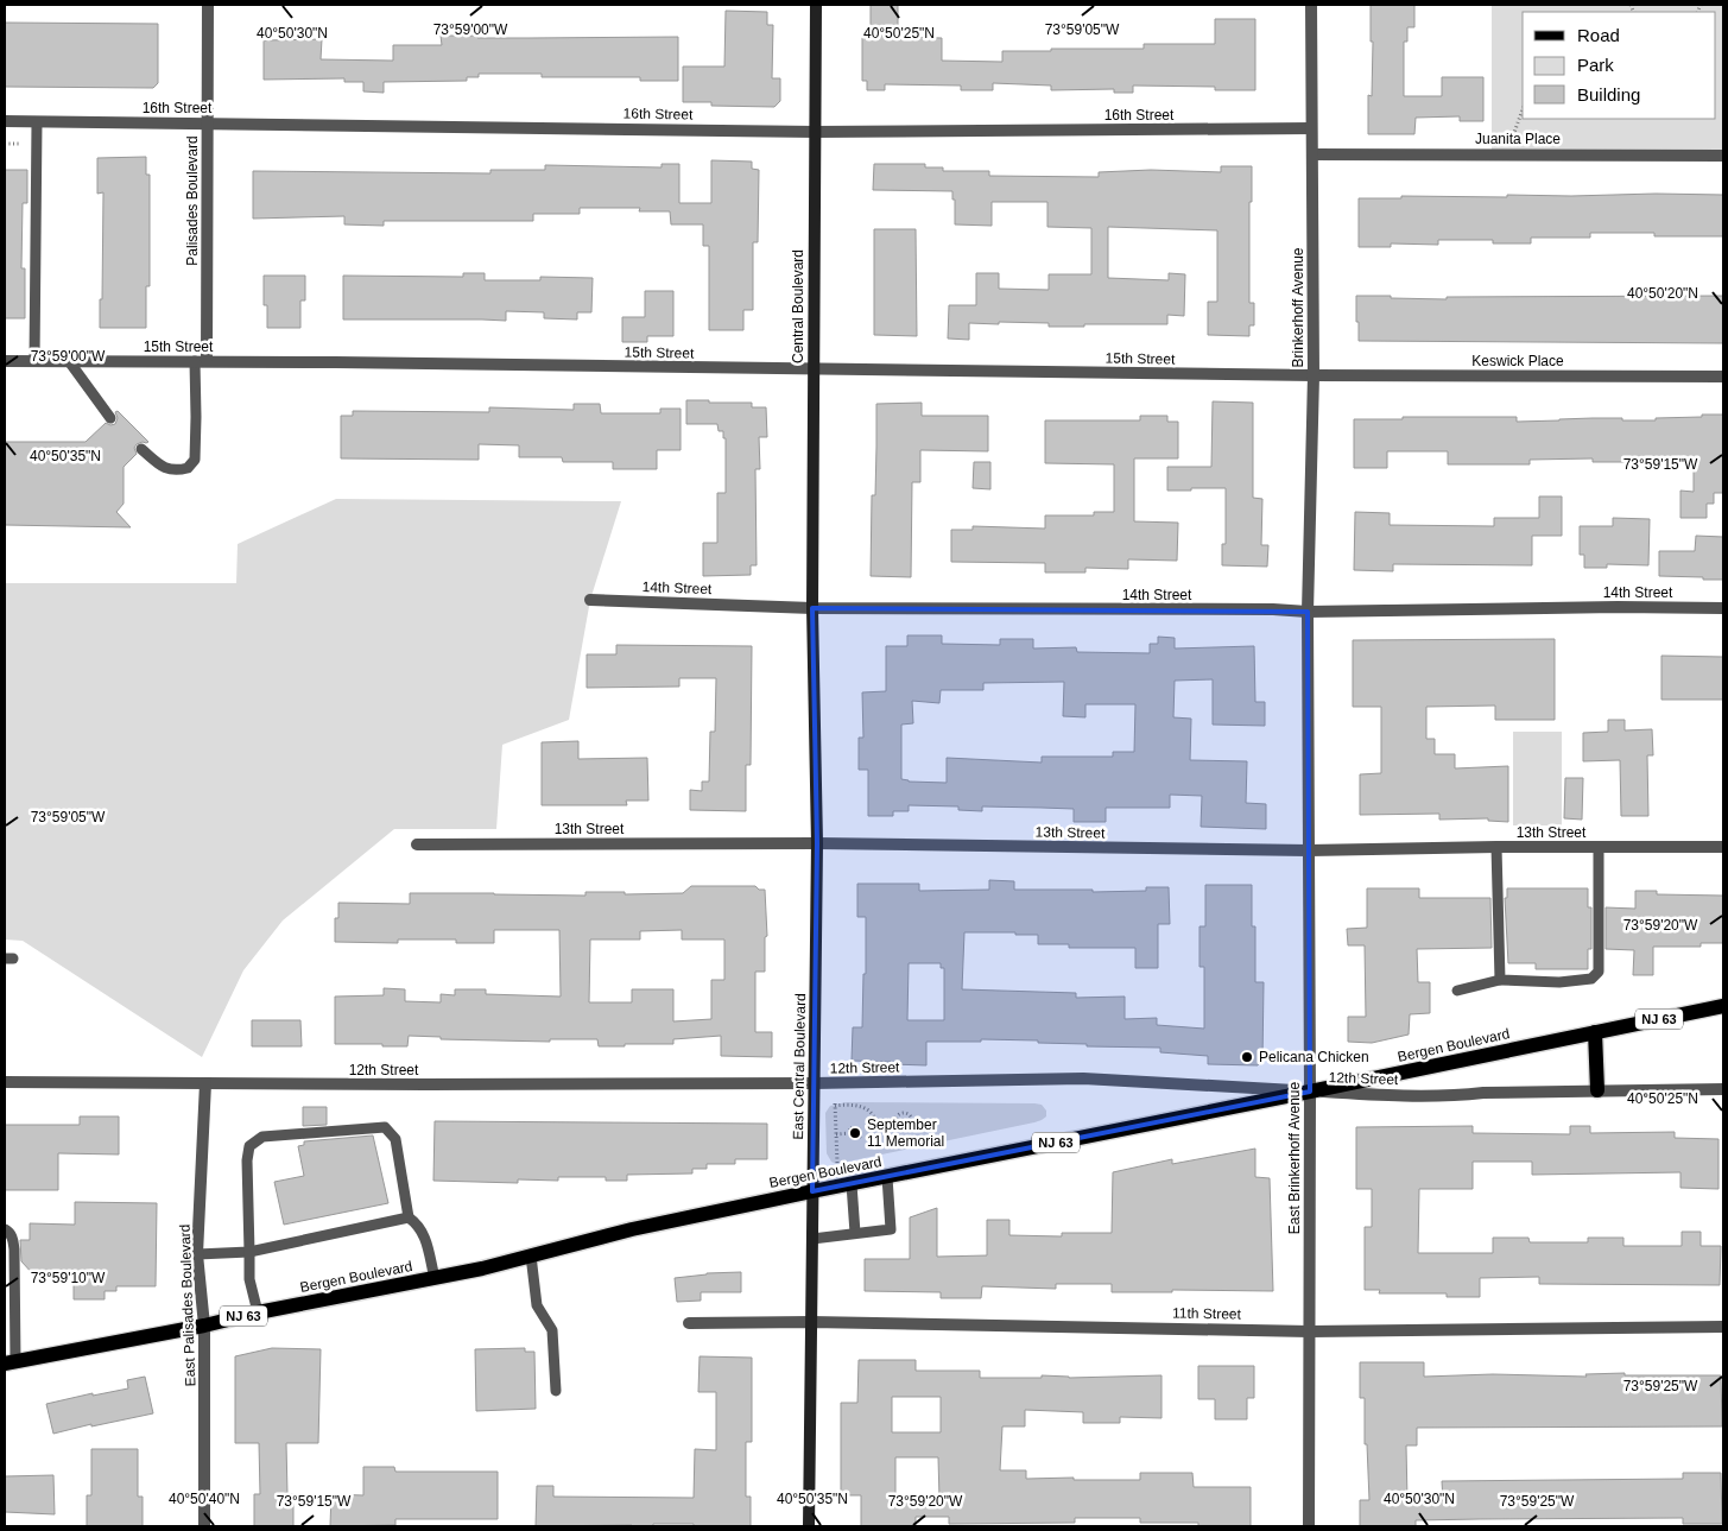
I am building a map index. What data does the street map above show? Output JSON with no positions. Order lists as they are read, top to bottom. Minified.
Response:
{"streets":{"main road":["Central Boulevard","NJ 63","Bergen Boulevard","East Central Boulevard"],"street":["16th Street","Juanita Place","Palisades Boulevard","Brinkerhoff Avenue","15th Street","Keswick Place","14th Street","13th Street","12th Street","East Brinkerhoff Avenue","East Palisades Boulevard","11th Street"]},"crossings":[["16th Street","Palisades Boulevard"],["16th Street","Central Boulevard"],["16th Street","Brinkerhoff Avenue"],["Juanita Place","Brinkerhoff Avenue"],["Palisades Boulevard","15th Street"],["Central Boulevard","15th Street"],["Central Boulevard","14th Street"],["Central Boulevard","East Central Boulevard"],["Brinkerhoff Avenue","15th Street"],["Brinkerhoff Avenue","Keswick Place"],["Brinkerhoff Avenue","14th Street"],["Brinkerhoff Avenue","East Brinkerhoff Avenue"],["15th Street","Keswick Place"],["14th Street","East Central Boulevard"],["14th Street","East Brinkerhoff Avenue"],["13th Street","East Central Boulevard"],["13th Street","East Brinkerhoff Avenue"],["Bergen Boulevard","East Central Boulevard"],["Bergen Boulevard","12th Street"],["Bergen Boulevard","East Brinkerhoff Avenue"],["Bergen Boulevard","East Palisades Boulevard"],["East Central Boulevard","12th Street"],["East Central Boulevard","11th Street"],["12th Street","East Brinkerhoff Avenue"],["12th Street","East Palisades Boulevard"],["East Brinkerhoff Avenue","11th Street"]],"places":["Pelicana Chicken","September 11 Memorial"],"legend":["Road","Park","Building"],"coordinates":["73°59'00\"W","73°59'05\"W","40°50'30\"N","40°50'25\"N","40°50'20\"N","40°50'35\"N","73°59'15\"W","73°59'20\"W","73°59'10\"W","73°59'25\"W","40°50'40\"N"]}
